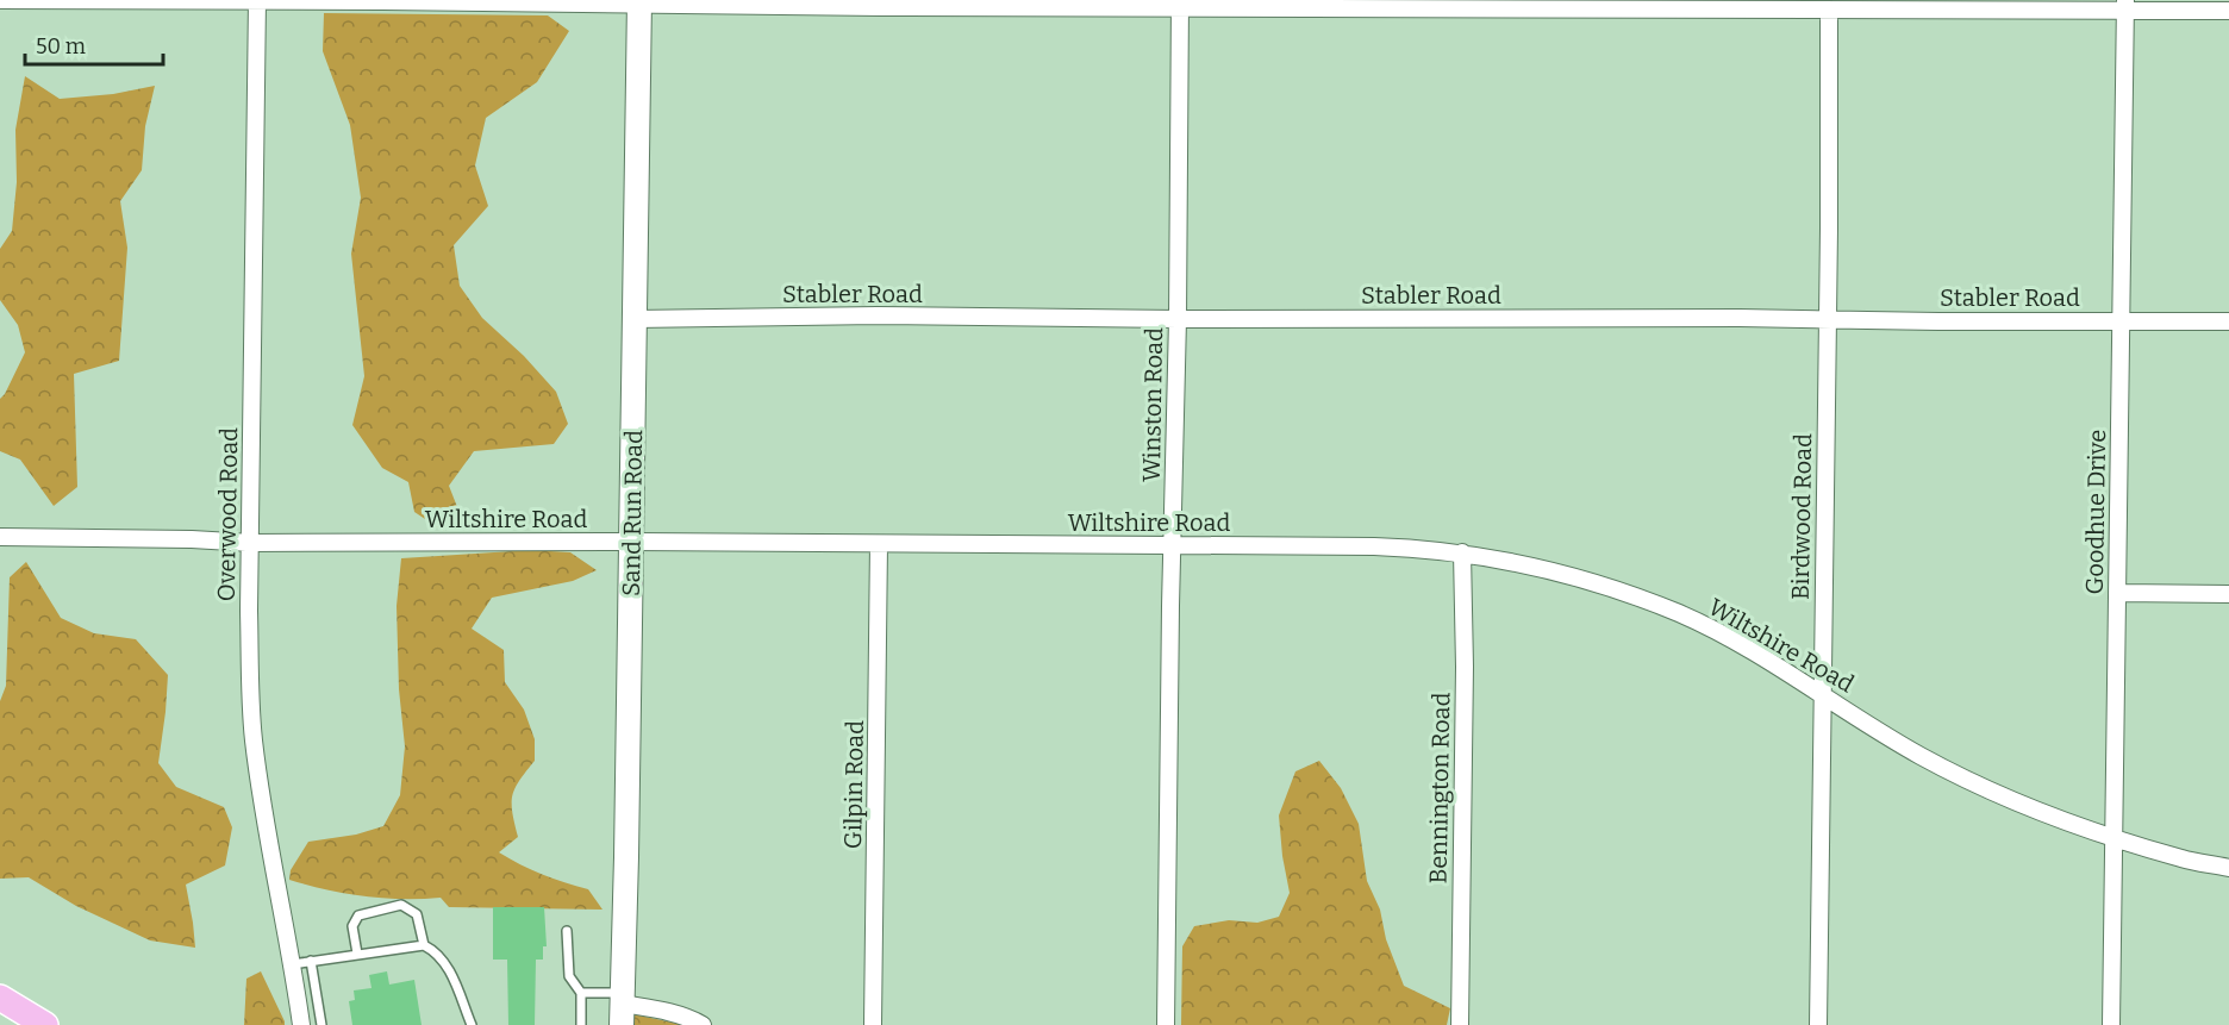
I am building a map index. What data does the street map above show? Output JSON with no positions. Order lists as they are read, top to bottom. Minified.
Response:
{"streets":{"street":["Stabler Road","Winston Road","Goodhue Drive","Sand Run Road","Overwood Road","Birdwood Road","Wiltshire Road","Gilpin Road","Bennington Road"]},"crossings":[["Stabler Road","Winston Road"],["Stabler Road","Goodhue Drive"],["Stabler Road","Sand Run Road"],["Stabler Road","Birdwood Road"],["Winston Road","Wiltshire Road"],["Goodhue Drive","Wiltshire Road"],["Sand Run Road","Wiltshire Road"],["Overwood Road","Wiltshire Road"],["Birdwood Road","Wiltshire Road"],["Wiltshire Road","Gilpin Road"],["Wiltshire Road","Bennington Road"]],"scale_bar":"50 m"}
